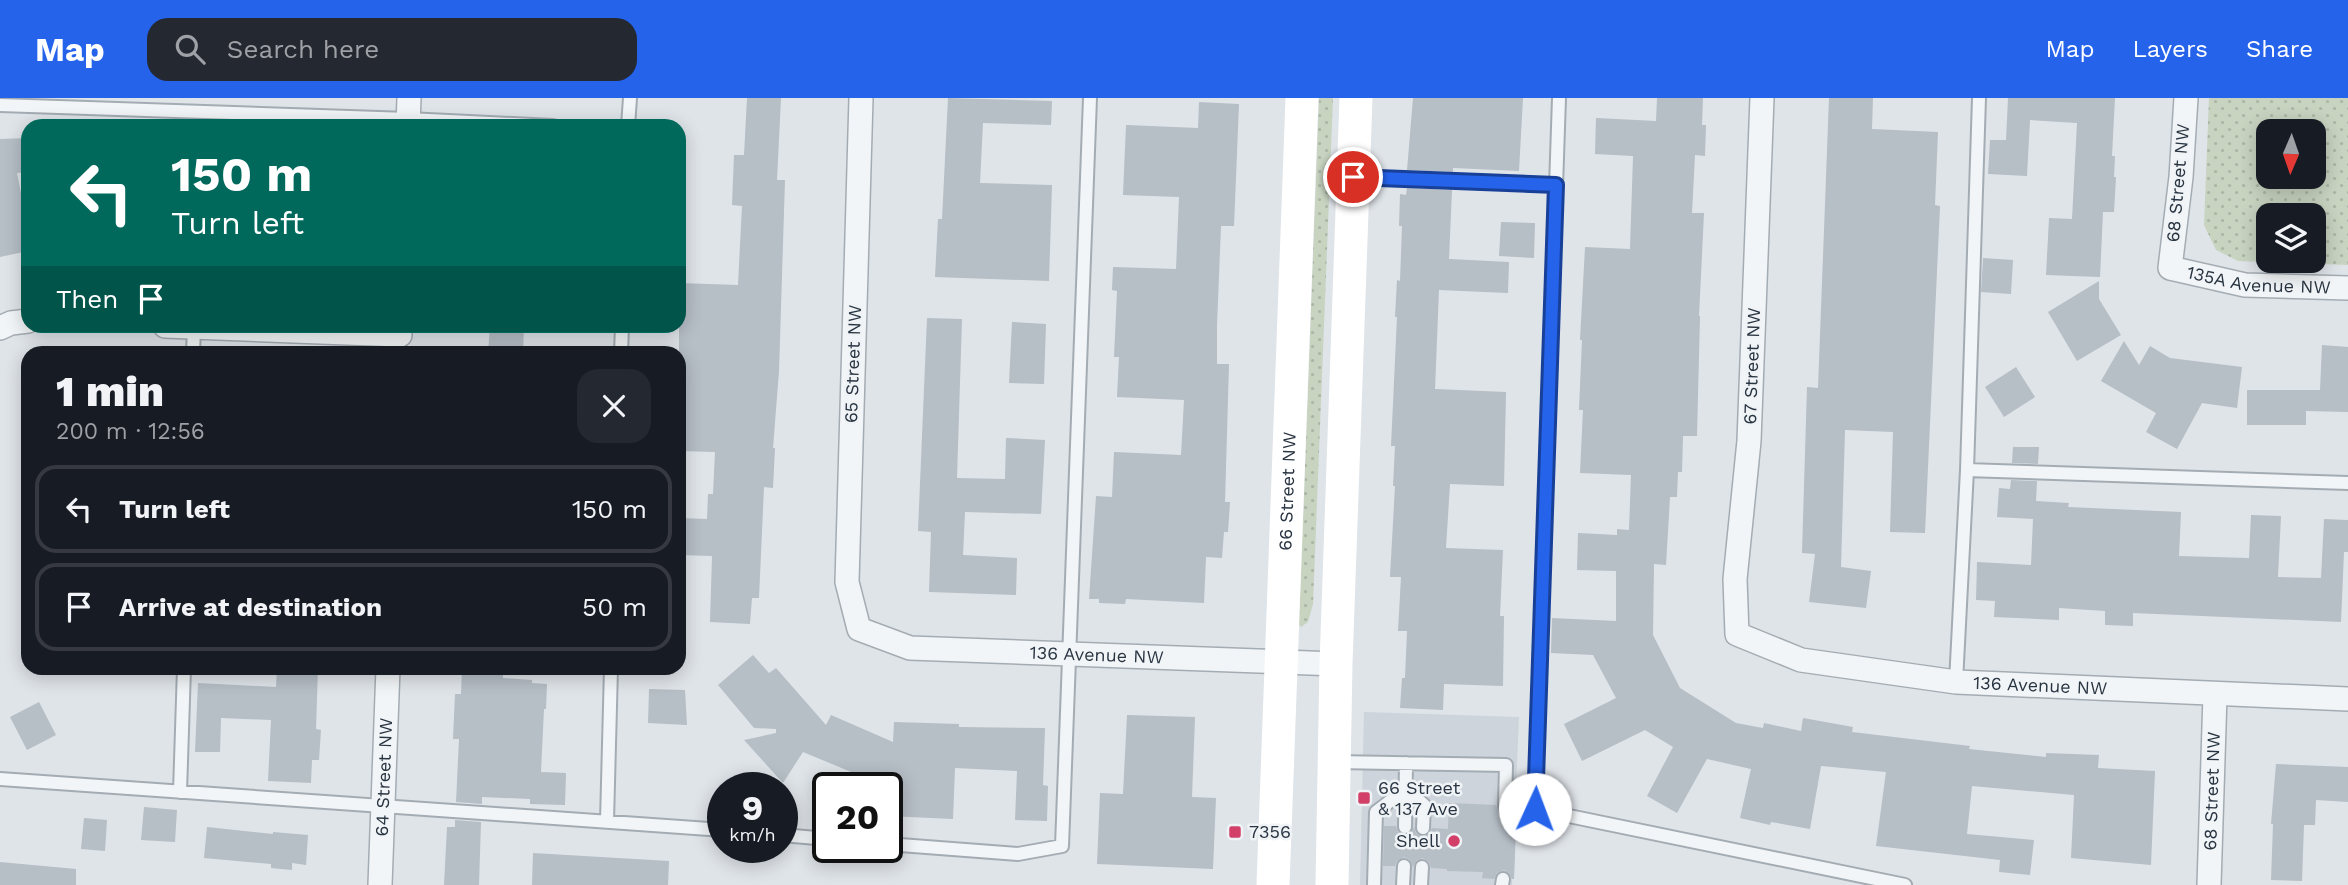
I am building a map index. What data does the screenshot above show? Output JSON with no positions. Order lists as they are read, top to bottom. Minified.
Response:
{"streets":{"main road":["66 Street NW"],"street":["68 Street NW","135A Avenue NW","65 Street NW","67 Street NW","136 Avenue NW","64 Street NW"]},"crossings":[["68 Street NW","135A Avenue NW"],["68 Street NW","136 Avenue NW"],["65 Street NW","136 Avenue NW"],["67 Street NW","136 Avenue NW"],["66 Street NW","136 Avenue NW"]],"places":{"transit":["66 Street & 137 Ave","7356"],"other":["Shell"]},"north":"bottom","page":{"header":"Map","search":"Search here","nav":["Map","Layers","Share"],"turn":["150 m","Turn left"],"then":"Then","heading":["1 min","200 m · 12:56"],"list":[{"name":"Turn left","value":"150 m"},{"name":"Arrive at destination","value":"50 m"}],"speed":"9 km/h","limit":"20"}}
